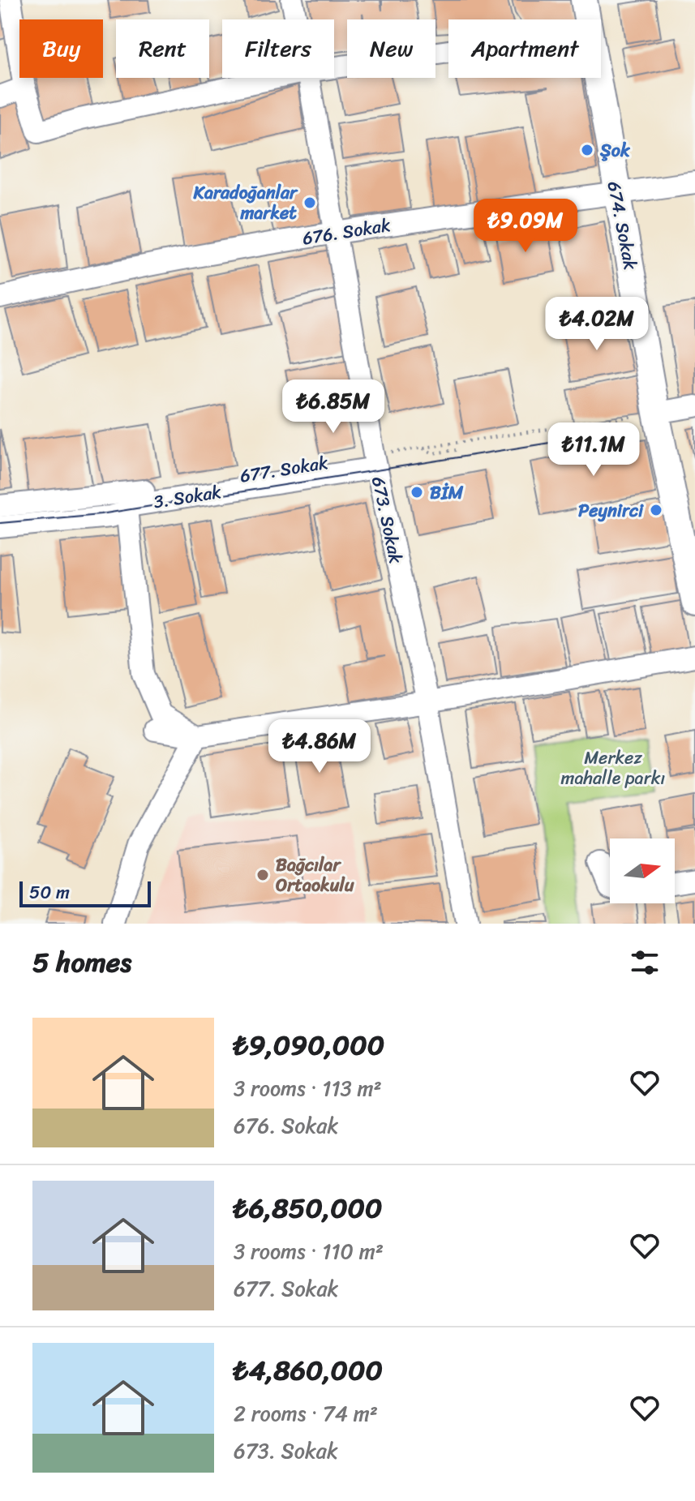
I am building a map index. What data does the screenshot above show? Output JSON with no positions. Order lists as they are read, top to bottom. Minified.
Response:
{"streets":{"main road":["674. Sokak"],"street":["676. Sokak","3. Sokak","673. Sokak"]},"crossings":[["674. Sokak","676. Sokak"],["676. Sokak","673. Sokak"],["3. Sokak","673. Sokak"]],"parks":["Merkez mahalle parkı"],"places":["Şok","Karadoğanlar market","BİM","Peynirci","Bağcılar Ortaokulu"],"scale_bar":"50 m","north":"right","page":{"chip":["Buy","Rent","Filters","New","Apartment"],"price":["₺9.09M","₺4.02M","₺6.85M","₺11.1M","₺4.86M"],"scale":"50 m","heading":"5 homes","list":[{"name":"₺9,090,000","note":"3 rooms · 113 m² · 676. Sokak"},{"name":"₺6,850,000","note":"3 rooms · 110 m² · 677. Sokak"},{"name":"₺4,860,000","note":"2 rooms · 74 m² · 673. Sokak"}]}}
